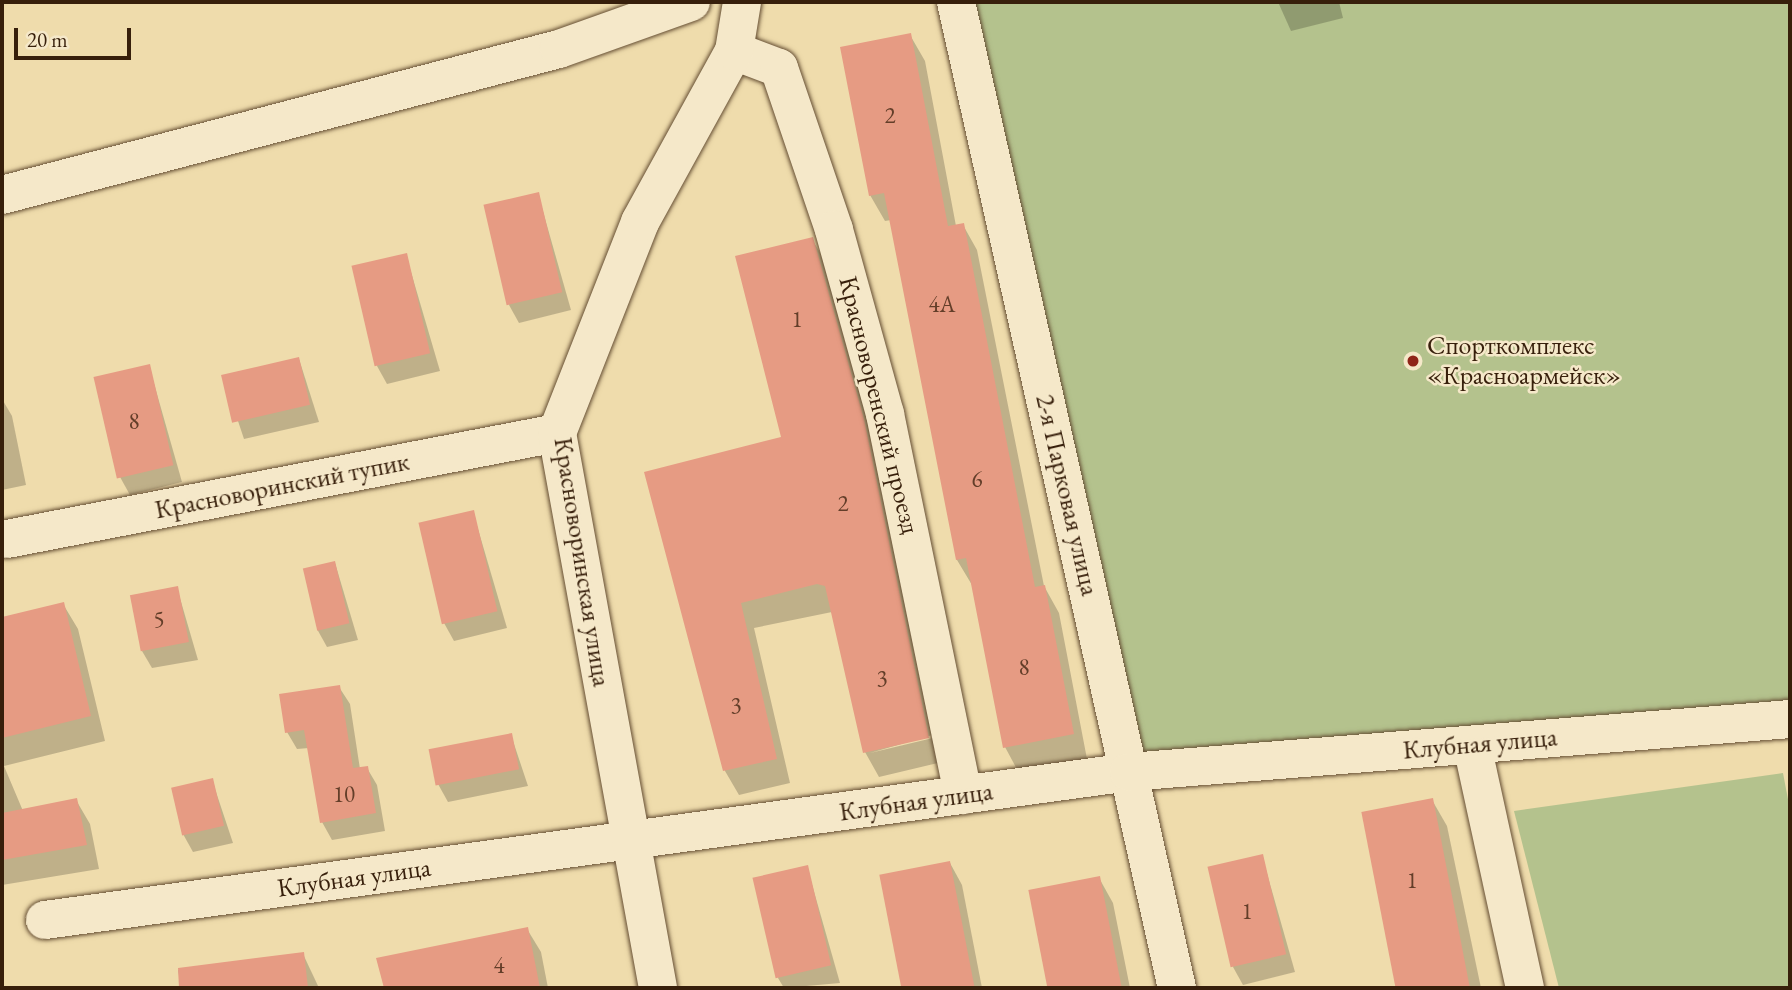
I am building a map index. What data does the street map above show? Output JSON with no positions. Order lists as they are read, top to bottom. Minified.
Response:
{"streets":{"street":["Красноворенский проезд","Красноворинский тупик","2-я Парковая улица","Красноворинская улица","Клубная улица"]},"crossings":[["Красноворенский проезд","Красноворинская улица"],["Красноворенский проезд","Клубная улица"],["Красноворинский тупик","Красноворинская улица"],["2-я Парковая улица","Клубная улица"],["Красноворинская улица","Клубная улица"]],"places":["Спорткомплекс «Красноармейск»"],"house_numbers":["2","4А","1","8","6","2","5","8","3","3","10","1","1","4"],"scale_bar":"20 m"}
